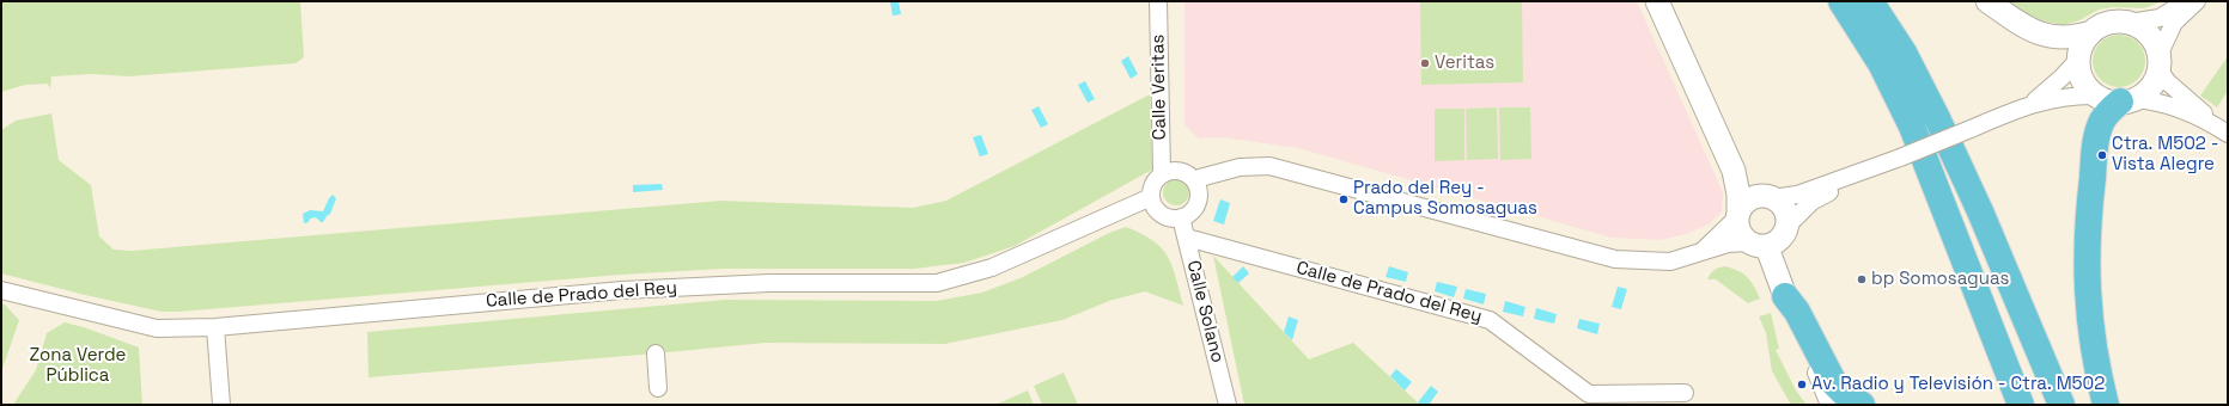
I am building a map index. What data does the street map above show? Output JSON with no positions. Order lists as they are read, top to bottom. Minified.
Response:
{"streets":{"street":["Calle Veritas","Calle de Prado del Rey","Calle Solano"]},"crossings":[["Calle Veritas","Calle de Prado del Rey"],["Calle Veritas","Calle Solano"],["Calle de Prado del Rey","Calle Solano"]],"parks":["Zona Verde Pública"],"places":["Veritas","Ctra. M502 - Vista Alegre","Prado del Rey - Campus Somosaguas","bp Somosaguas","Av. Radio y Televisión - Ctra. M502"]}
